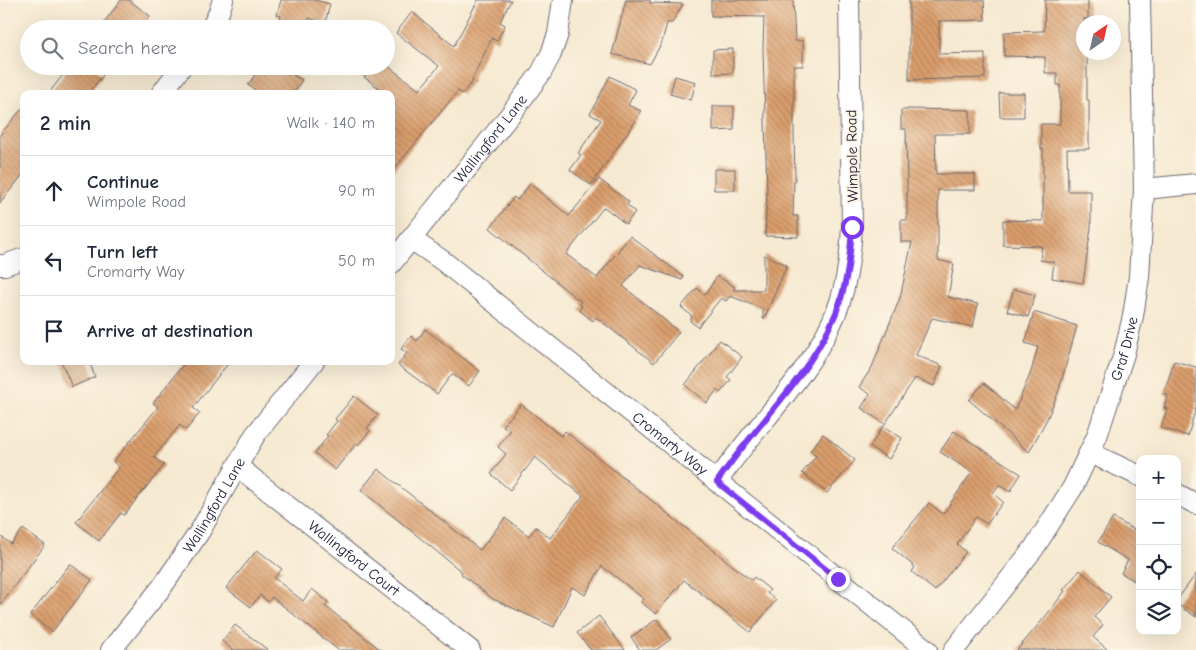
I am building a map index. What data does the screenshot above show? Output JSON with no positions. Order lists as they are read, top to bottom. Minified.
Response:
{"streets":{"street":["Wallingford Lane","Wimpole Road","Graf Drive","Cromarty Way","Wallingford Court"]},"crossings":[["Wallingford Lane","Cromarty Way"],["Wallingford Lane","Wallingford Court"],["Wimpole Road","Cromarty Way"]],"north":"top right","page":{"search":"Search here","heading":["2 min","Walk · 140 m"],"list":[["Continue","Wimpole Road","90 m"],["Turn left","Cromarty Way","50 m"],"Arrive at destination"],"map_buttons":["+","−"]}}
